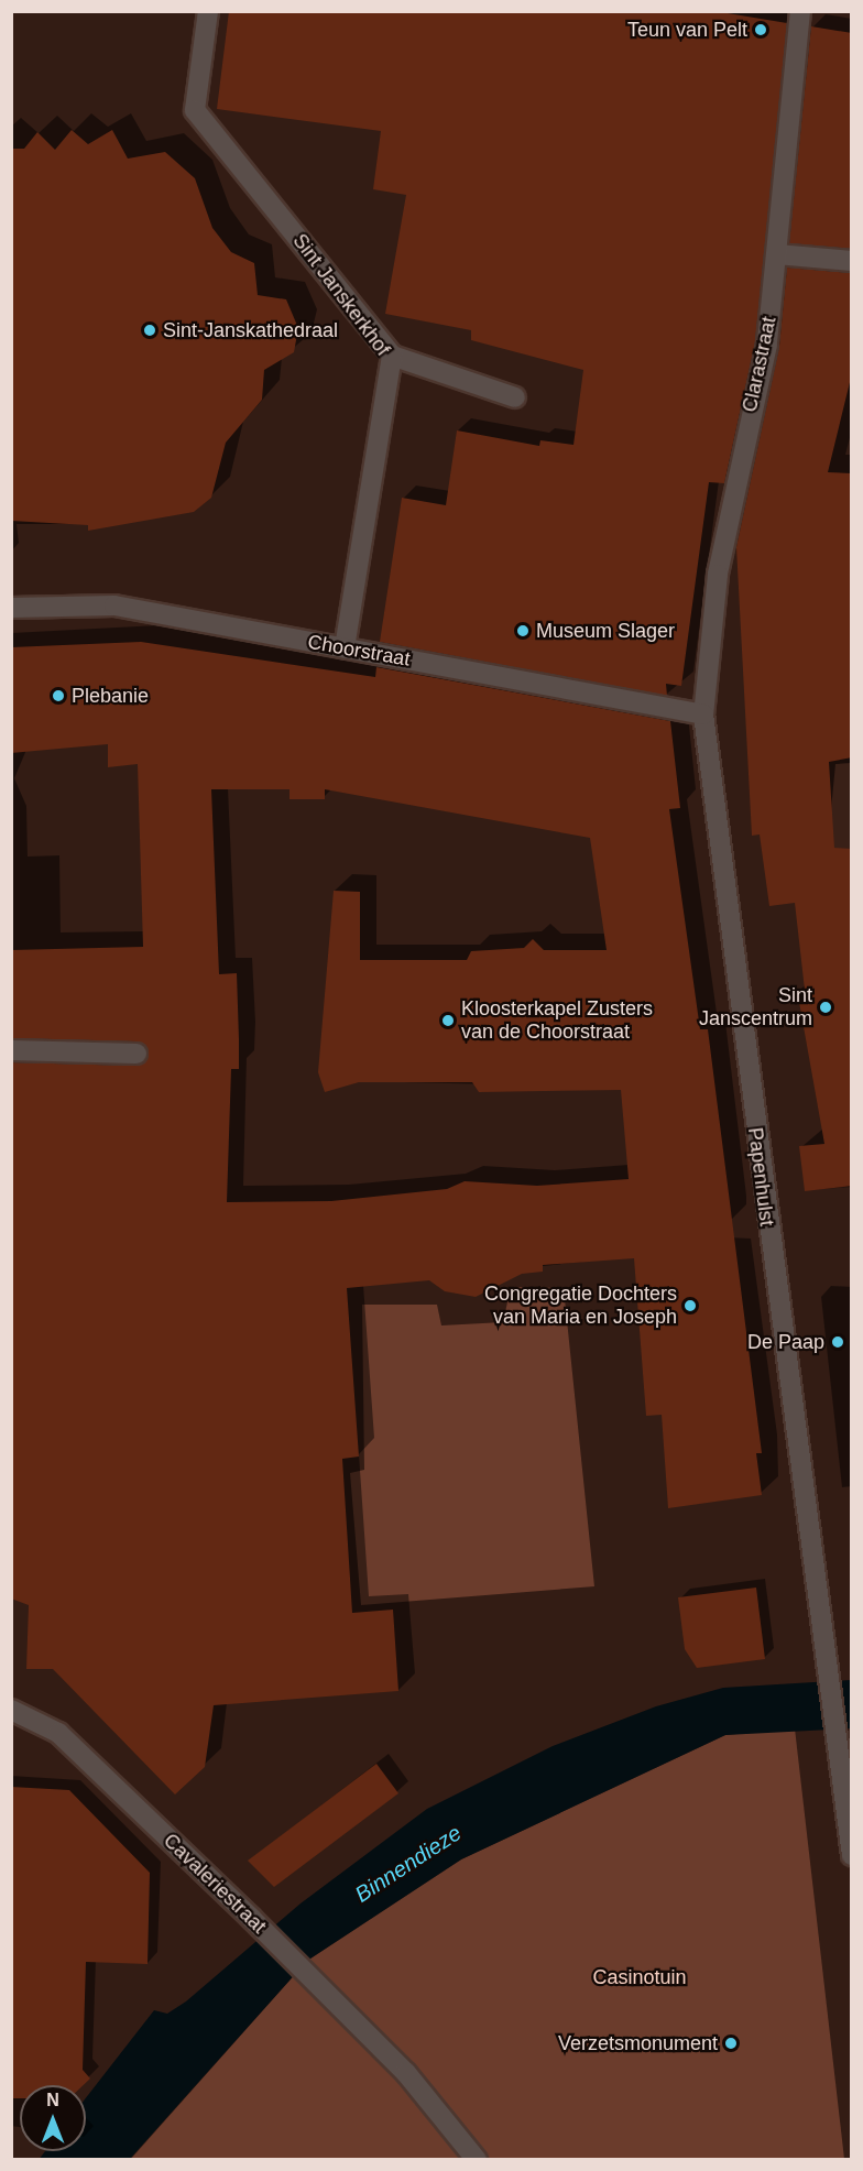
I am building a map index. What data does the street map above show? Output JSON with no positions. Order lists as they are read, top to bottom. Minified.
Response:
{"streets":{"street":["Sint Janskerkhof","Clarastraat","Choorstraat","Papenhulst","Cavaleriestraat"]},"crossings":[["Sint Janskerkhof","Choorstraat"],["Clarastraat","Choorstraat"],["Clarastraat","Papenhulst"],["Choorstraat","Papenhulst"]],"water":["Binnendieze"],"parks":["Casinotuin"],"places":["Teun van Pelt","Sint-Janskathedraal","Museum Slager","Plebanie","Sint Janscentrum","Kloosterkapel Zusters van de Choorstraat","Congregatie Dochters van Maria en Joseph","De Paap","Verzetsmonument"],"north":"top"}
